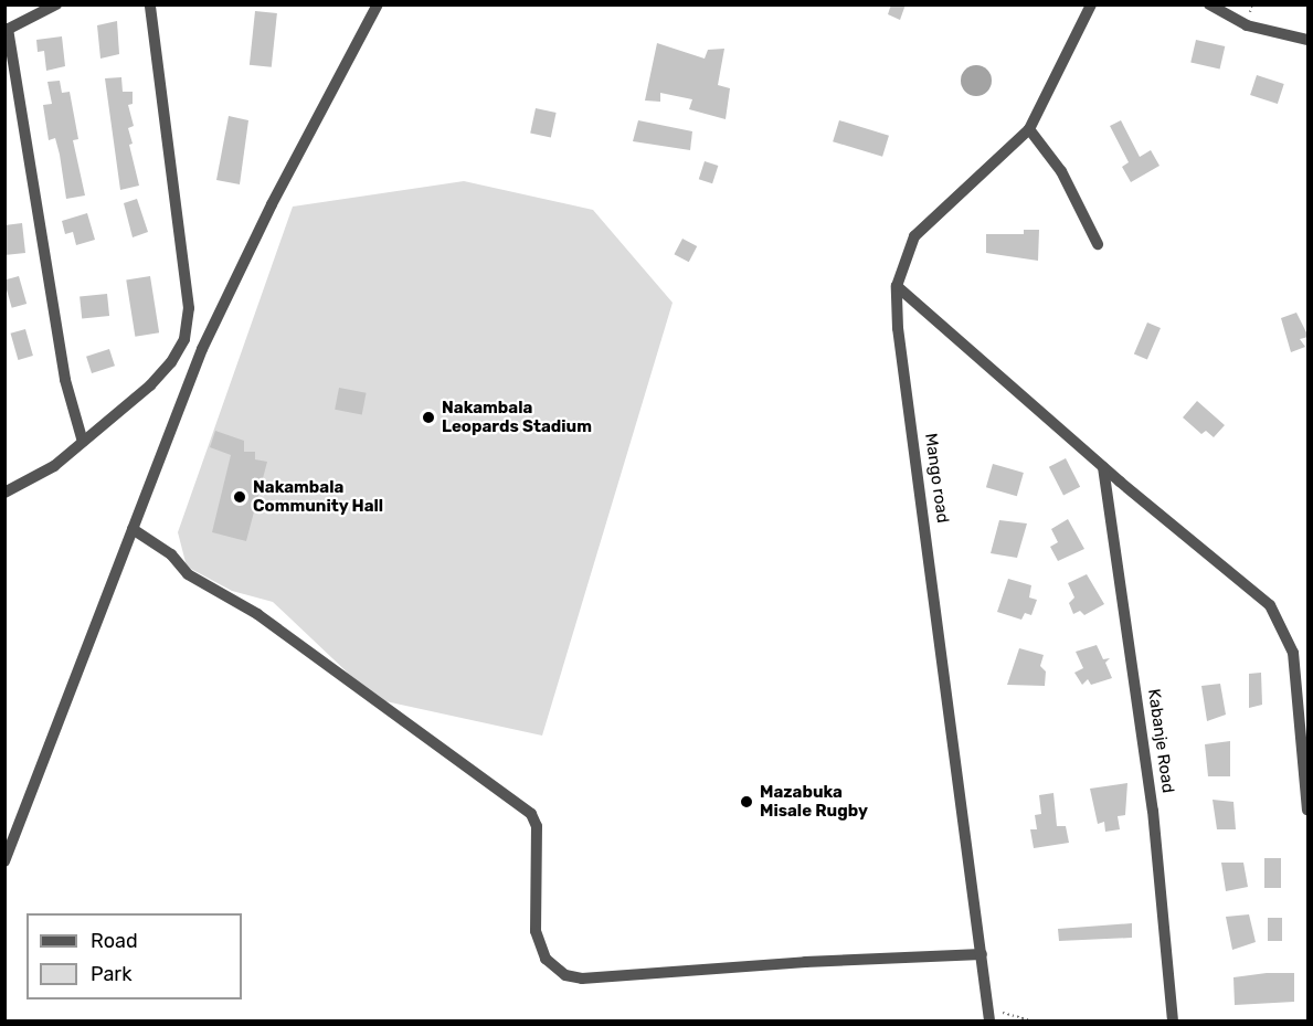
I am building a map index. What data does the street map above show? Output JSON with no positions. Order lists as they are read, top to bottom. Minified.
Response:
{"streets":{"street":["Mango road","Kabanje Road"]},"places":["Nakambala Leopards Stadium","Nakambala Community Hall","Mazabuka Misale Rugby"],"legend":["Road","Park"]}
